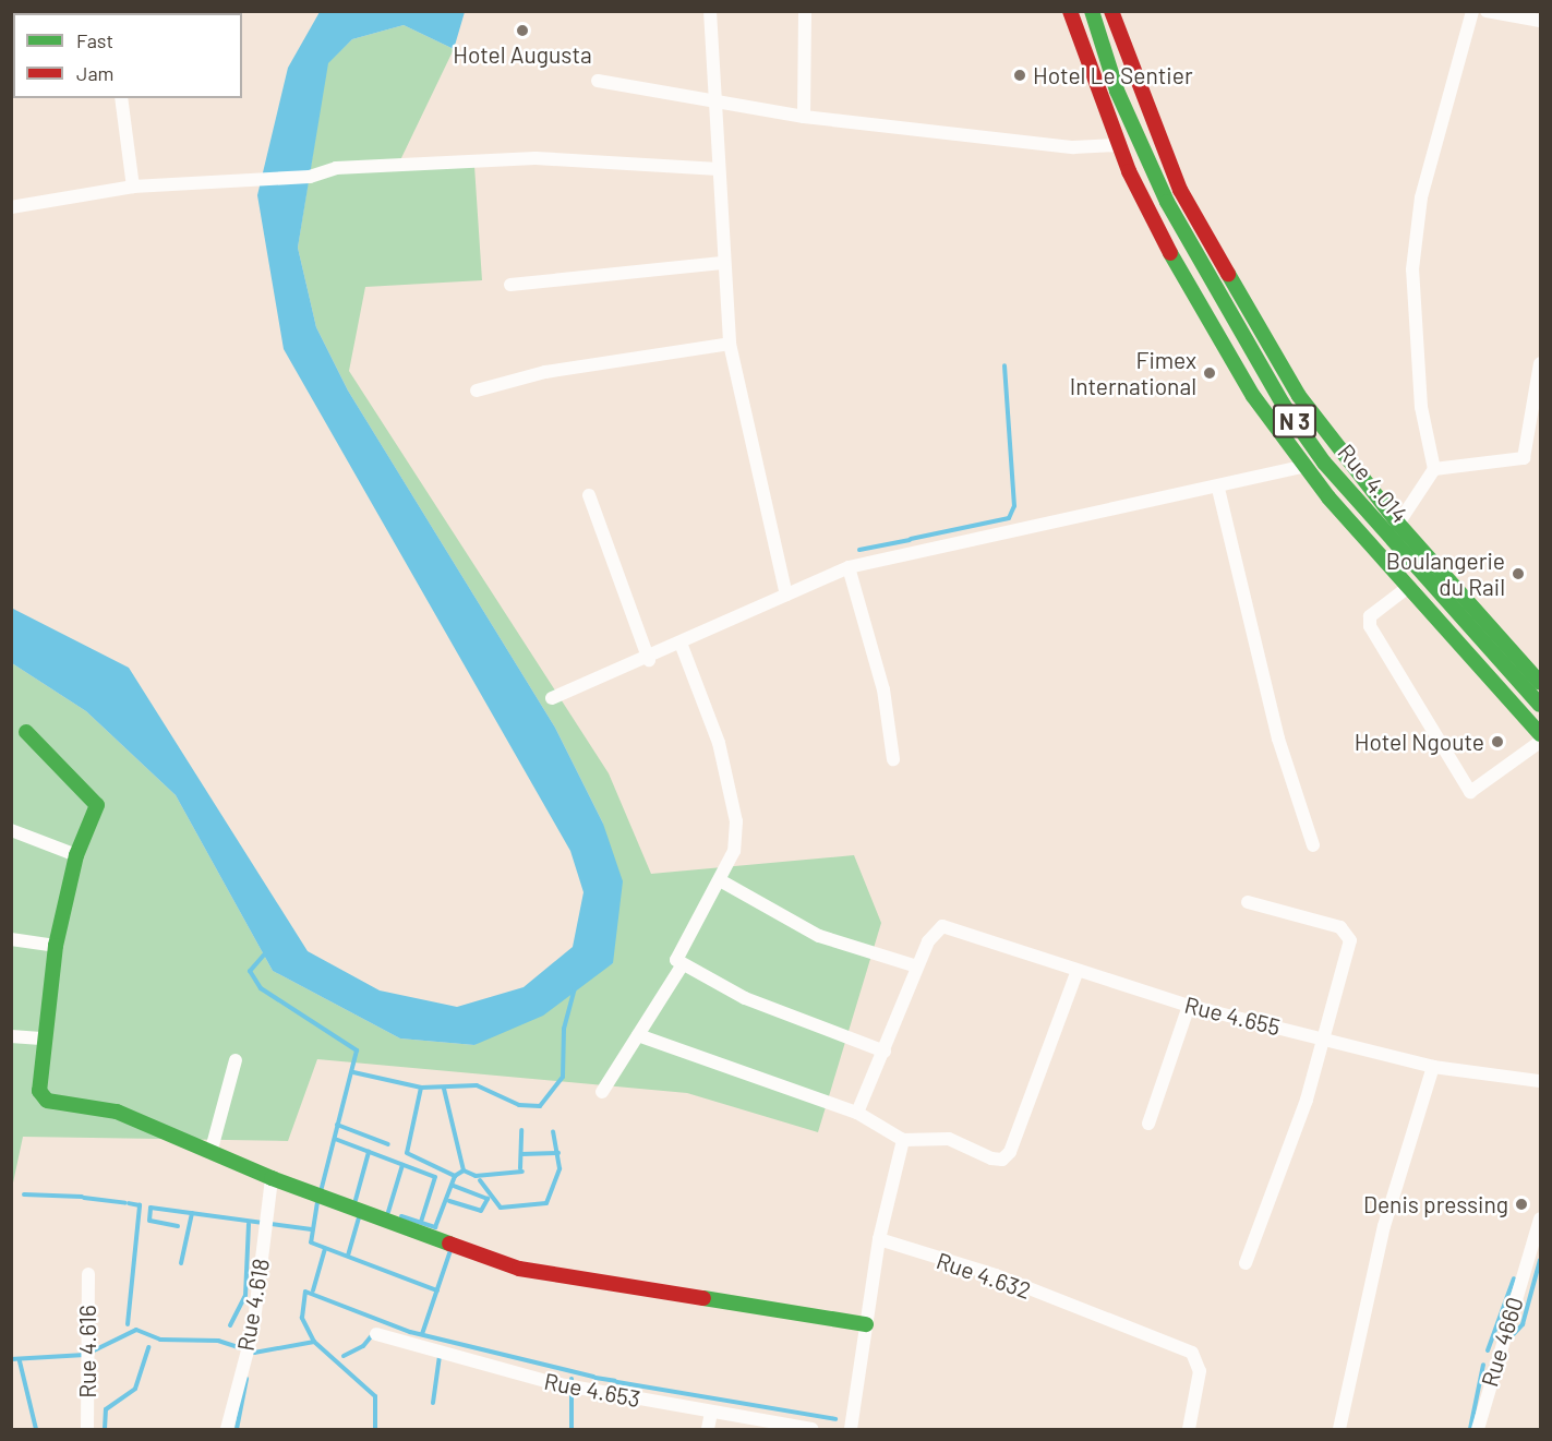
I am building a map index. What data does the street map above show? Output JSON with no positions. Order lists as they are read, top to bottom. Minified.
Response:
{"streets":{"main road":["N 3","Rue 4.014"],"street":["Rue 4.655","Rue 4.632","Rue 4.618","Rue 4660","Rue 4.616","Rue 4.653"]},"places":["Hotel Augusta","Hotel Le Sentier","Fimex International","Boulangerie du Rail","Hotel Ngoute","Denis pressing"],"legend":["Fast","Jam"]}
